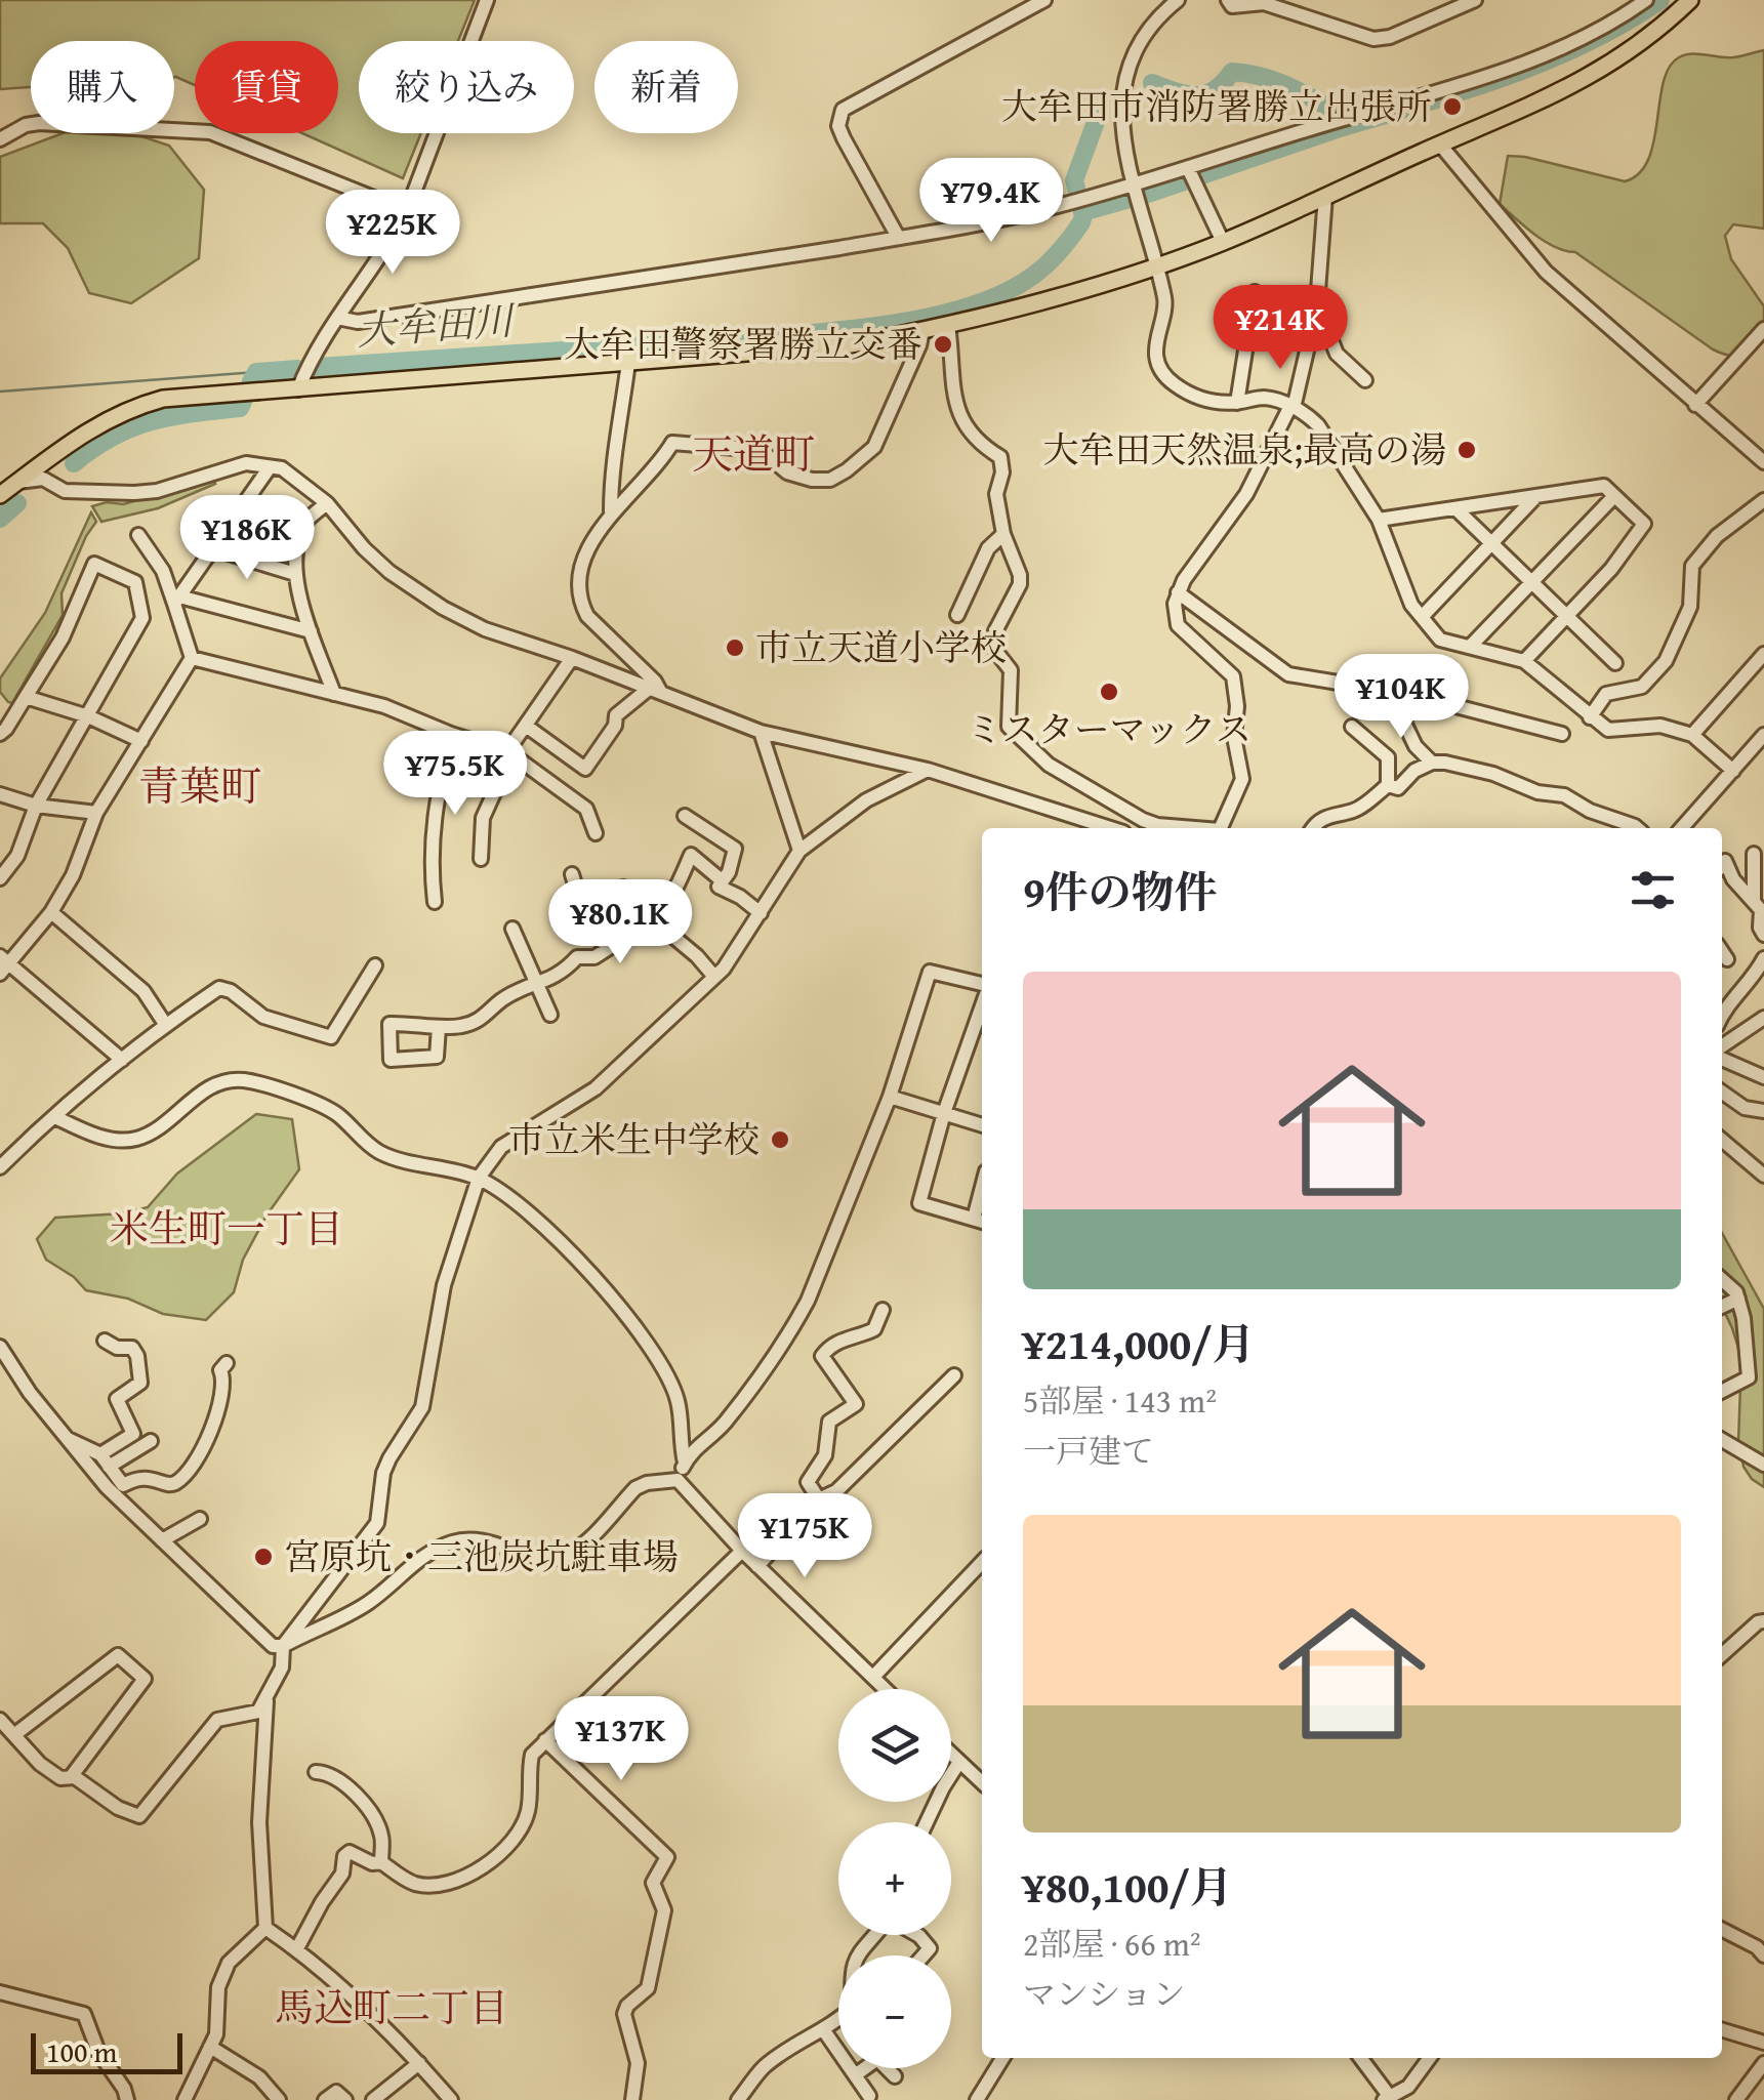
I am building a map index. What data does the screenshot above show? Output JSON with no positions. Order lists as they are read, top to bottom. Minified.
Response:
{"districts":["天道町","青葉町","米生町一丁目","馬込町二丁目"],"water":["大牟田川"],"places":["大牟田市消防署勝立出張所","大牟田警察署勝立交番","大牟田天然温泉;最高の湯","市立天道小学校","ミスターマックス","市立米生中学校","宮原坑・三池炭坑駐車場"],"scale_bar":"100 m","page":{"chip":["購入","賃貸","絞り込み","新着"],"price":["¥79.4K","¥225K","¥214K","¥186K","¥104K","¥75.5K","¥80.1K","¥175K","¥137K"],"heading":"9件の物件","list":[{"name":"¥214,000/月","note":"5部屋 · 143 m² · 一戸建て"},{"name":"¥80,100/月","note":"2部屋 · 66 m² · マンション"}],"map_buttons":["+","−"],"scale":"100 m"}}
